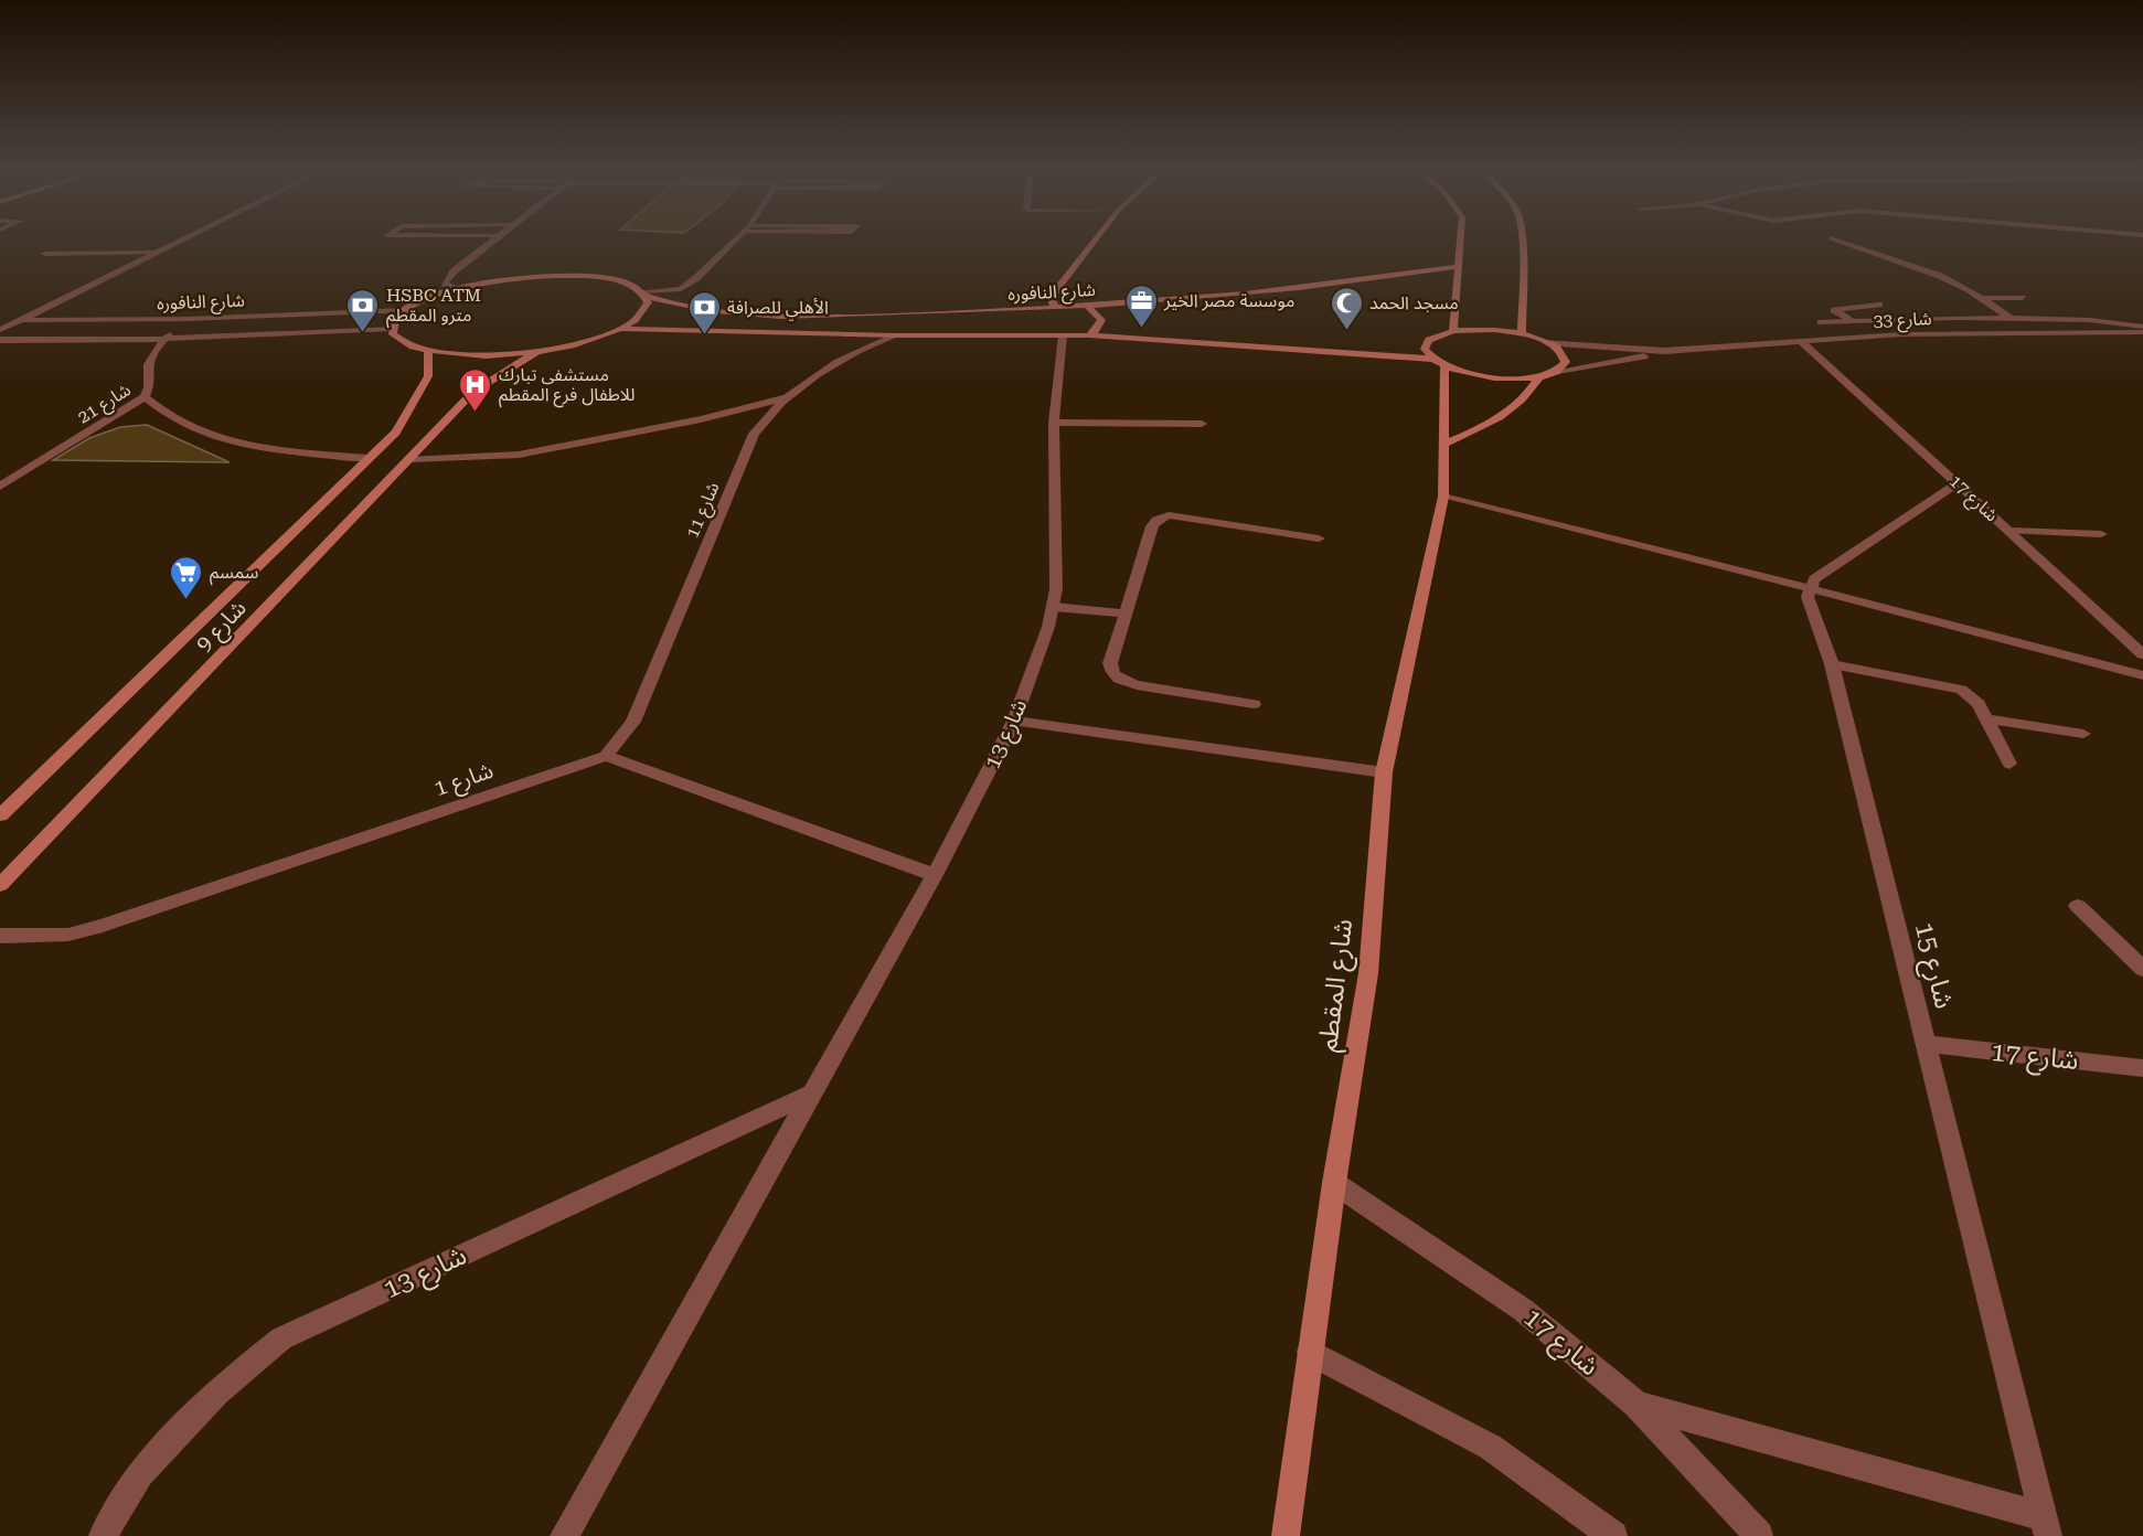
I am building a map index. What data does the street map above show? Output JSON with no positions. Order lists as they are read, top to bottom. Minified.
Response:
{"streets":{"main road":["شارع النافوره","شارع 9","شارع المقطم"],"street":["شارع 33","شارع 21","شارع 17","شارع 11","شارع 13","شارع 1","شارع 15"]},"crossings":[["شارع النافوره","شارع 21"],["شارع النافوره","شارع 11"],["شارع النافوره","شارع 13"],["شارع 33","شارع 17"],["شارع 17","شارع 15"],["شارع 17","شارع المقطم"],["شارع 11","شارع 1"]],"places":{"office":["موسسة مصر الخير"],"mosque":["مسجد الحمد"],"bank":["HSBC ATM مترو المقطم","الأهلي للصرافة"],"hospital":["مستشفى تبارك للاطفال فرع المقطم"],"supermarket":["سمسم"]}}
